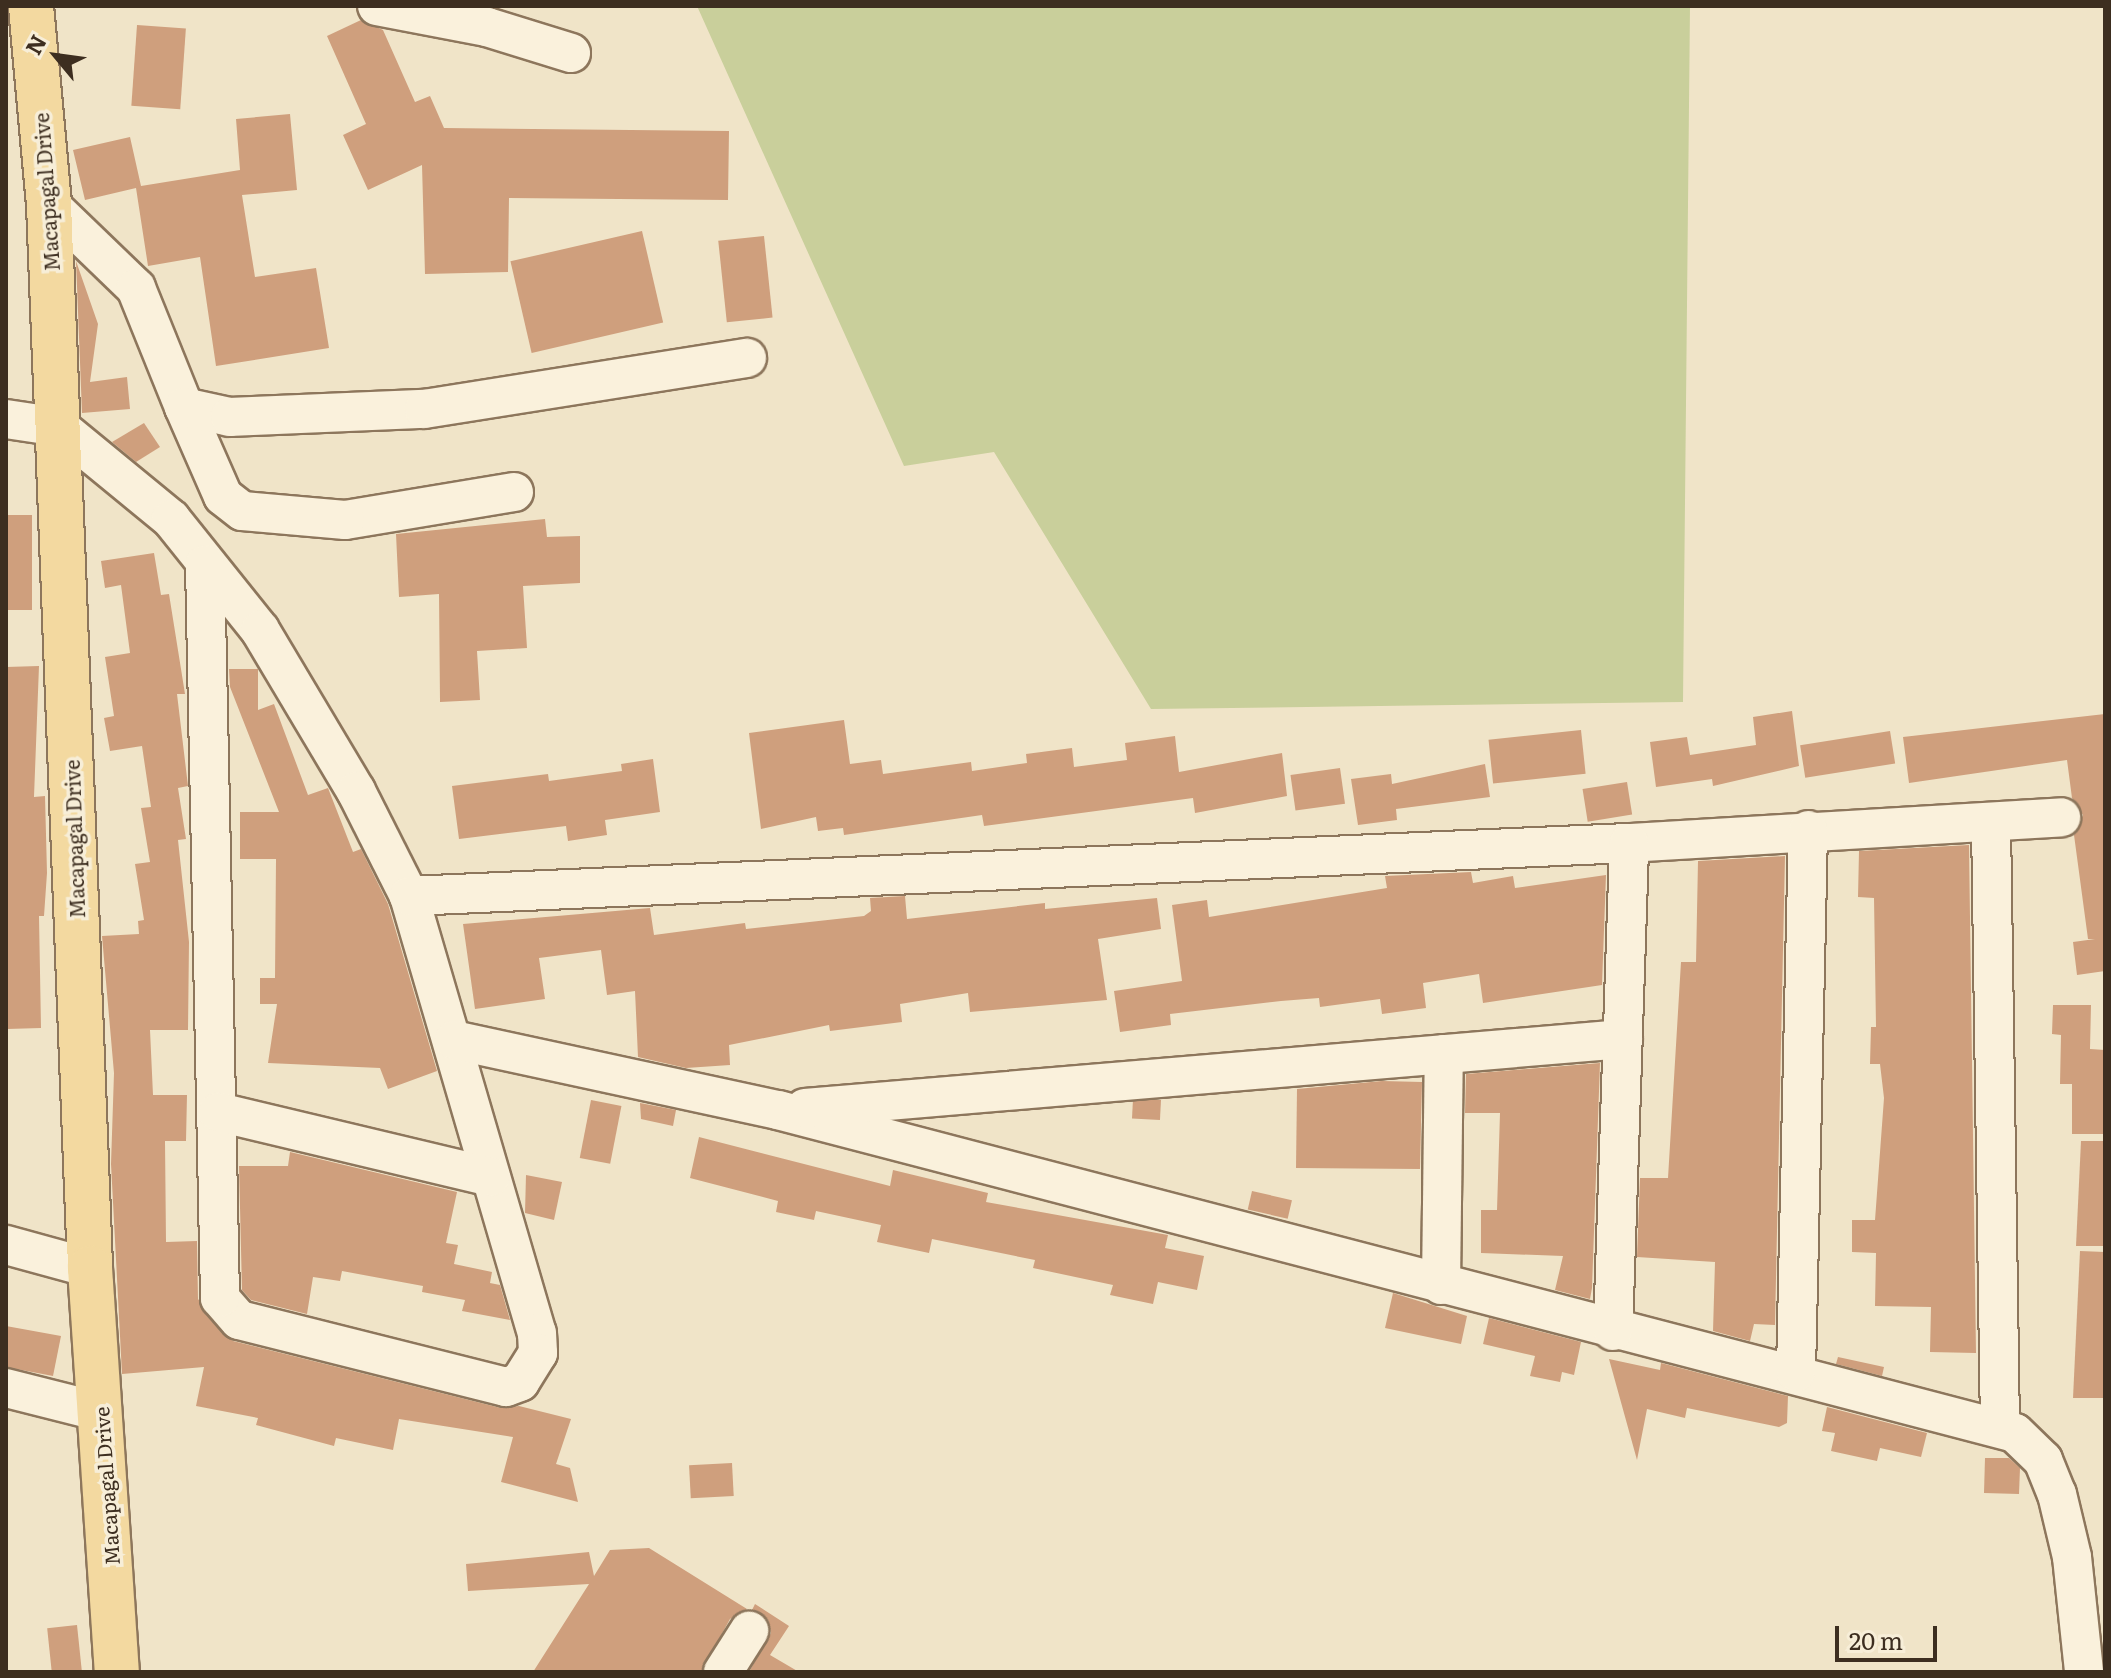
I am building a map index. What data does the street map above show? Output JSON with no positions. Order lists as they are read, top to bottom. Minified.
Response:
{"streets":{"main road":["Macapagal Drive"]},"scale_bar":"20 m","north":"top left"}
